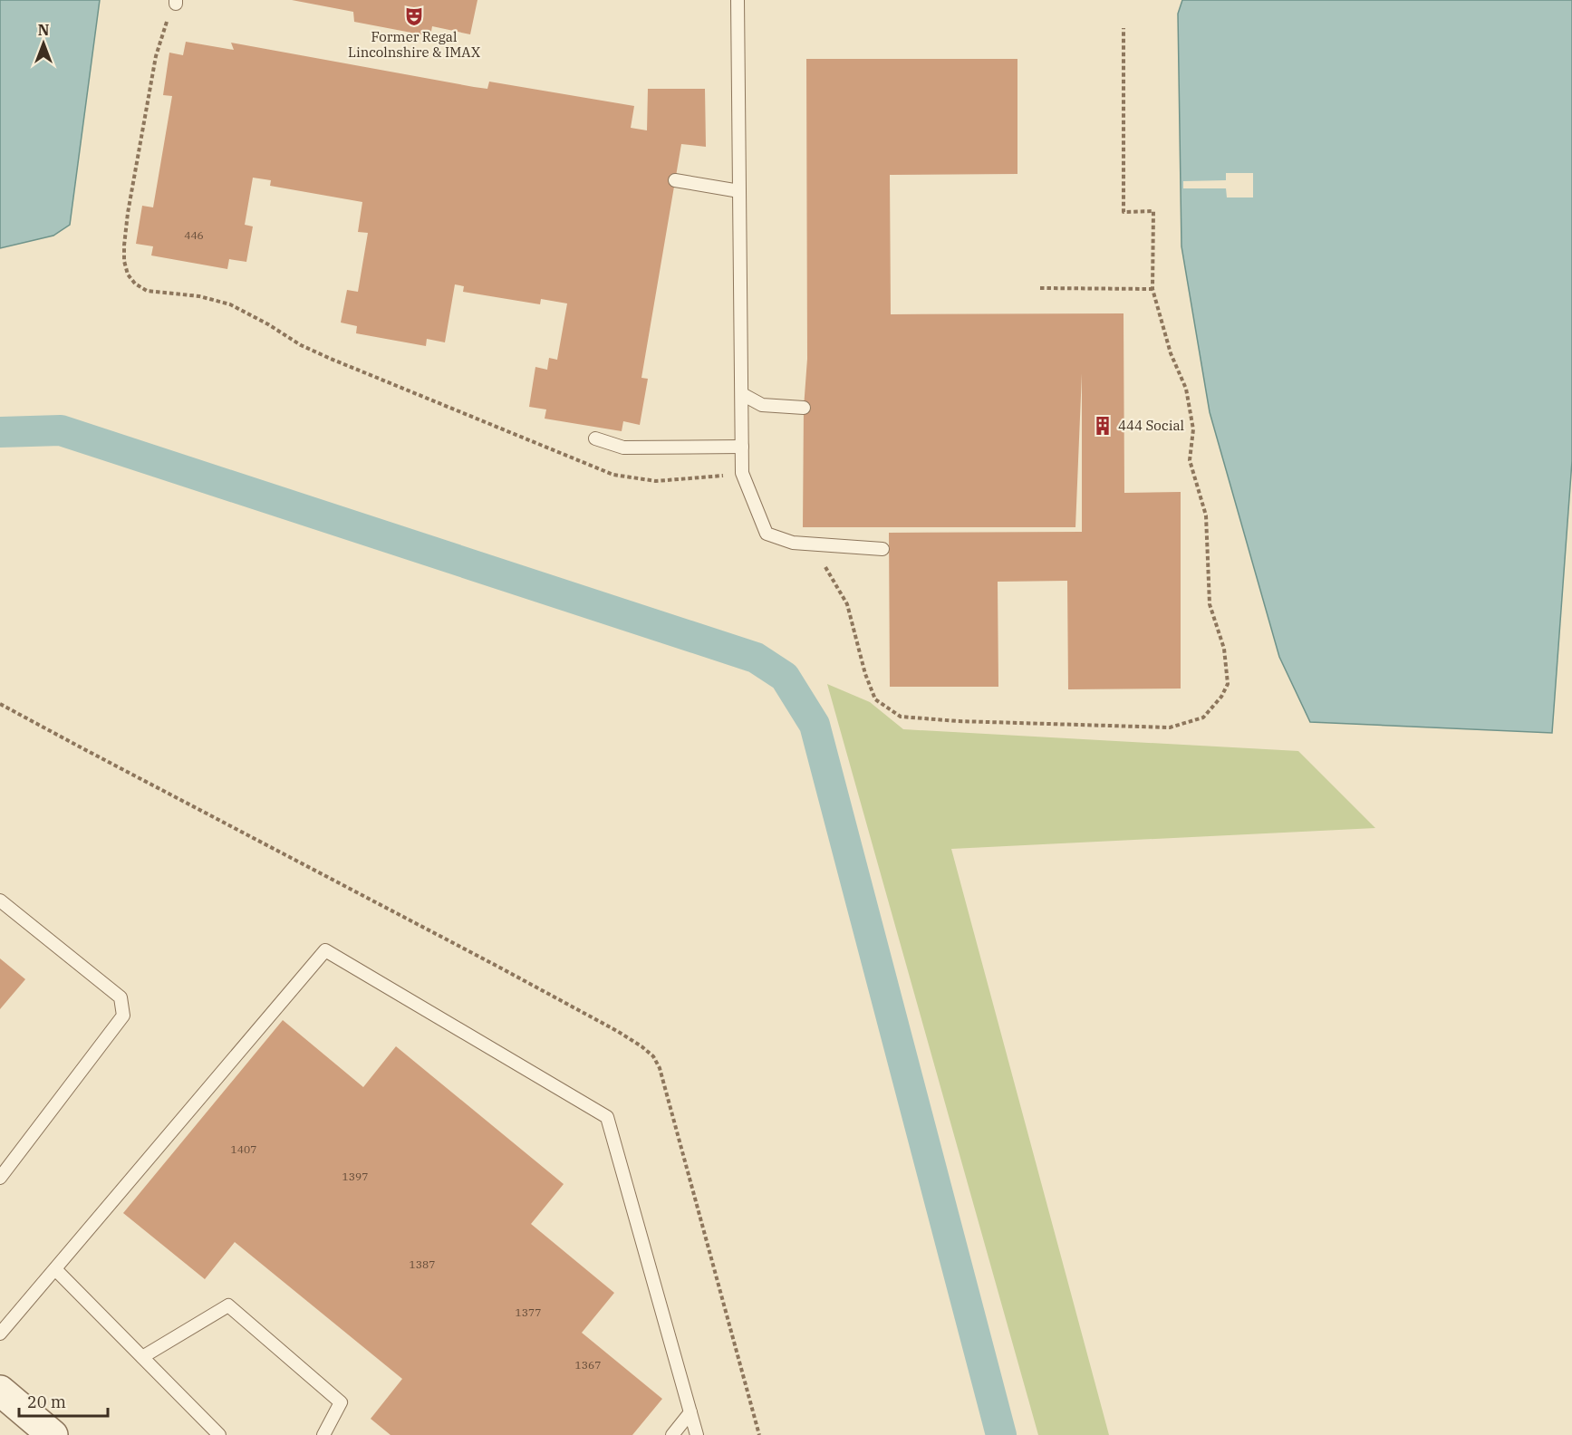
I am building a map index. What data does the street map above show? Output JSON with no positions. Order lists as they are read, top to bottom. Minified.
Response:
{"places":{"theatre":["Former Regal Lincolnshire & IMAX"],"building":["444 Social"]},"house_numbers":["446","1407","1397","1387","1377","1367"],"scale_bar":"20 m","north":"top"}
